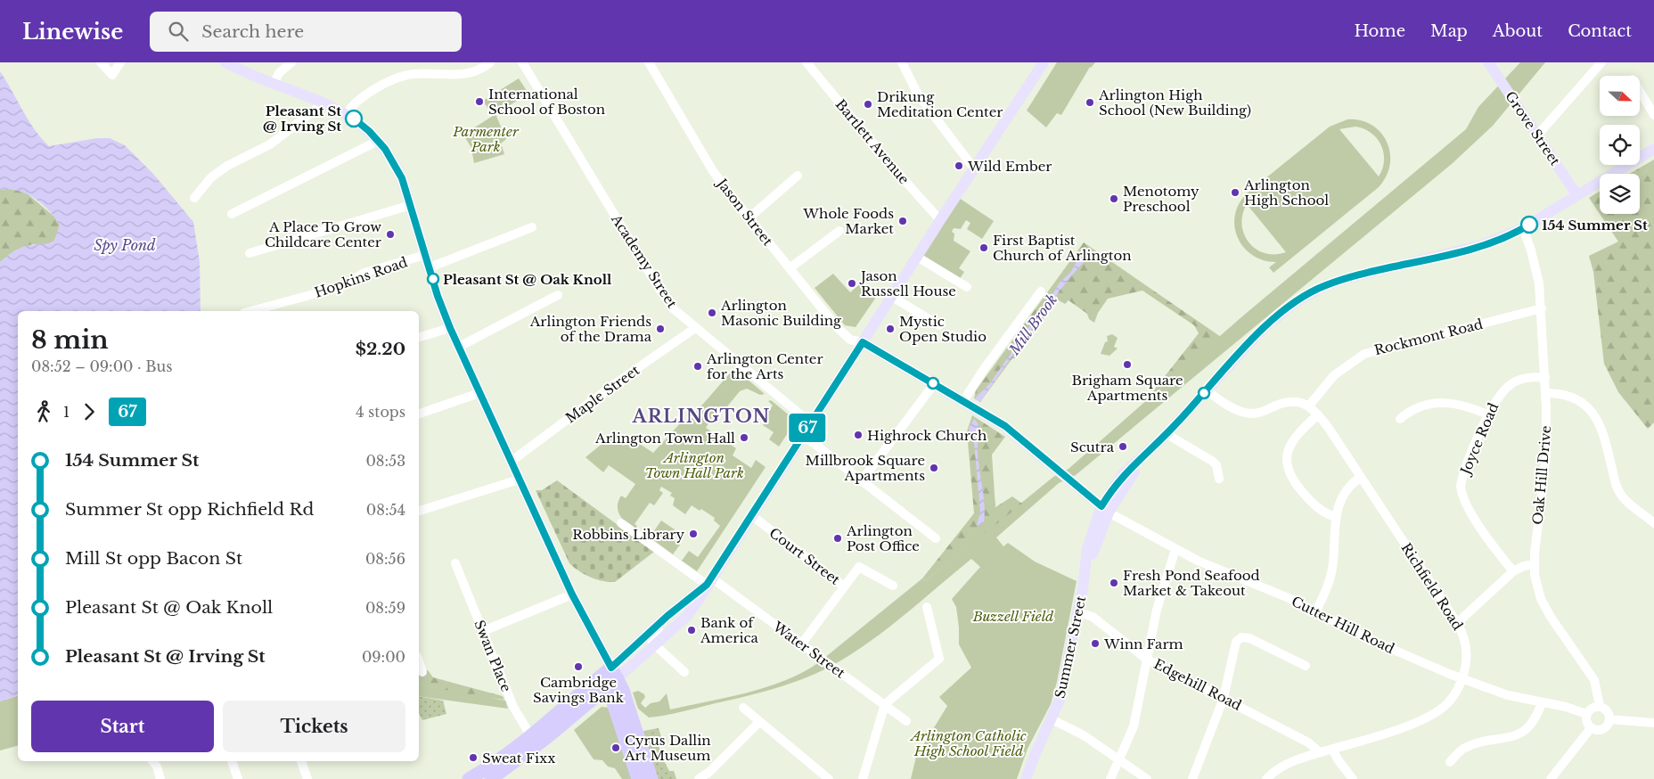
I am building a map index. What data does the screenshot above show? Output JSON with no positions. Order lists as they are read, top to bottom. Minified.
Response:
{"streets":{"main road":["Grove Street","Summer Street"],"street":["Bartlett Avenue","Jason Street","Academy Street","Hopkins Road","Rockmont Road","Maple Street","Joyce Road","Oak Hill Drive","Court Street","Richfield Road","Cutter Hill Road","Water Street","Swan Place","Edgehill Road"]},"crossings":[["Grove Street","Summer Street"],["Academy Street","Maple Street"],["Rockmont Road","Oak Hill Drive"],["Rockmont Road","Richfield Road"],["Joyce Road","Oak Hill Drive"],["Oak Hill Drive","Cutter Hill Road"],["Oak Hill Drive","Summer Street"],["Court Street","Water Street"],["Richfield Road","Cutter Hill Road"],["Richfield Road","Edgehill Road"],["Cutter Hill Road","Summer Street"],["Summer Street","Edgehill Road"]],"districts":["ARLINGTON"],"water":["Spy Pond","Mill Brook"],"parks":["Parmenter Park","Arlington Town Hall Park","Buzzell Field","Arlington Catholic High School Field"],"places":["International School of Boston","Arlington High School (New Building)","Drikung Meditation Center","Pleasant St @ Irving St","Wild Ember","Arlington High School","Menotomy Preschool","Whole Foods Market","154 Summer St","A Place To Grow Childcare Center","First Baptist Church of Arlington","Pleasant St @ Oak Knoll","Jason Russell House","Arlington Masonic Building","Arlington Friends of the Drama","Mystic Open Studio","Brigham Square Apartments","Arlington Center for the Arts","Highrock Church","Arlington Town Hall","Scutra","Millbrook Square Apartments","Robbins Library","Arlington Post Office","Fresh Pond Seafood Market & Takeout","Bank of America","Winn Farm","Cambridge Savings Bank","Cyrus Dallin Art Museum","Sweat Fixx"],"lines":["bus line 67"],"north":"right","page":{"header":"Linewise","search":"Search here","nav":["Home","Map","About","Contact"],"on_map":"67","heading":["8 min","08:52 – 09:00 · Bus","$2.20"],"legs":["1","67","4 stops"],"list":[{"name":"154 Summer St","value":"08:53"},{"name":"Summer St opp Richfield Rd","value":"08:54"},{"name":"Mill St opp Bacon St","value":"08:56"},{"name":"Pleasant St @ Oak Knoll","value":"08:59"},{"name":"Pleasant St @ Irving St","value":"09:00"}],"buttons":["Start","Tickets"]}}
